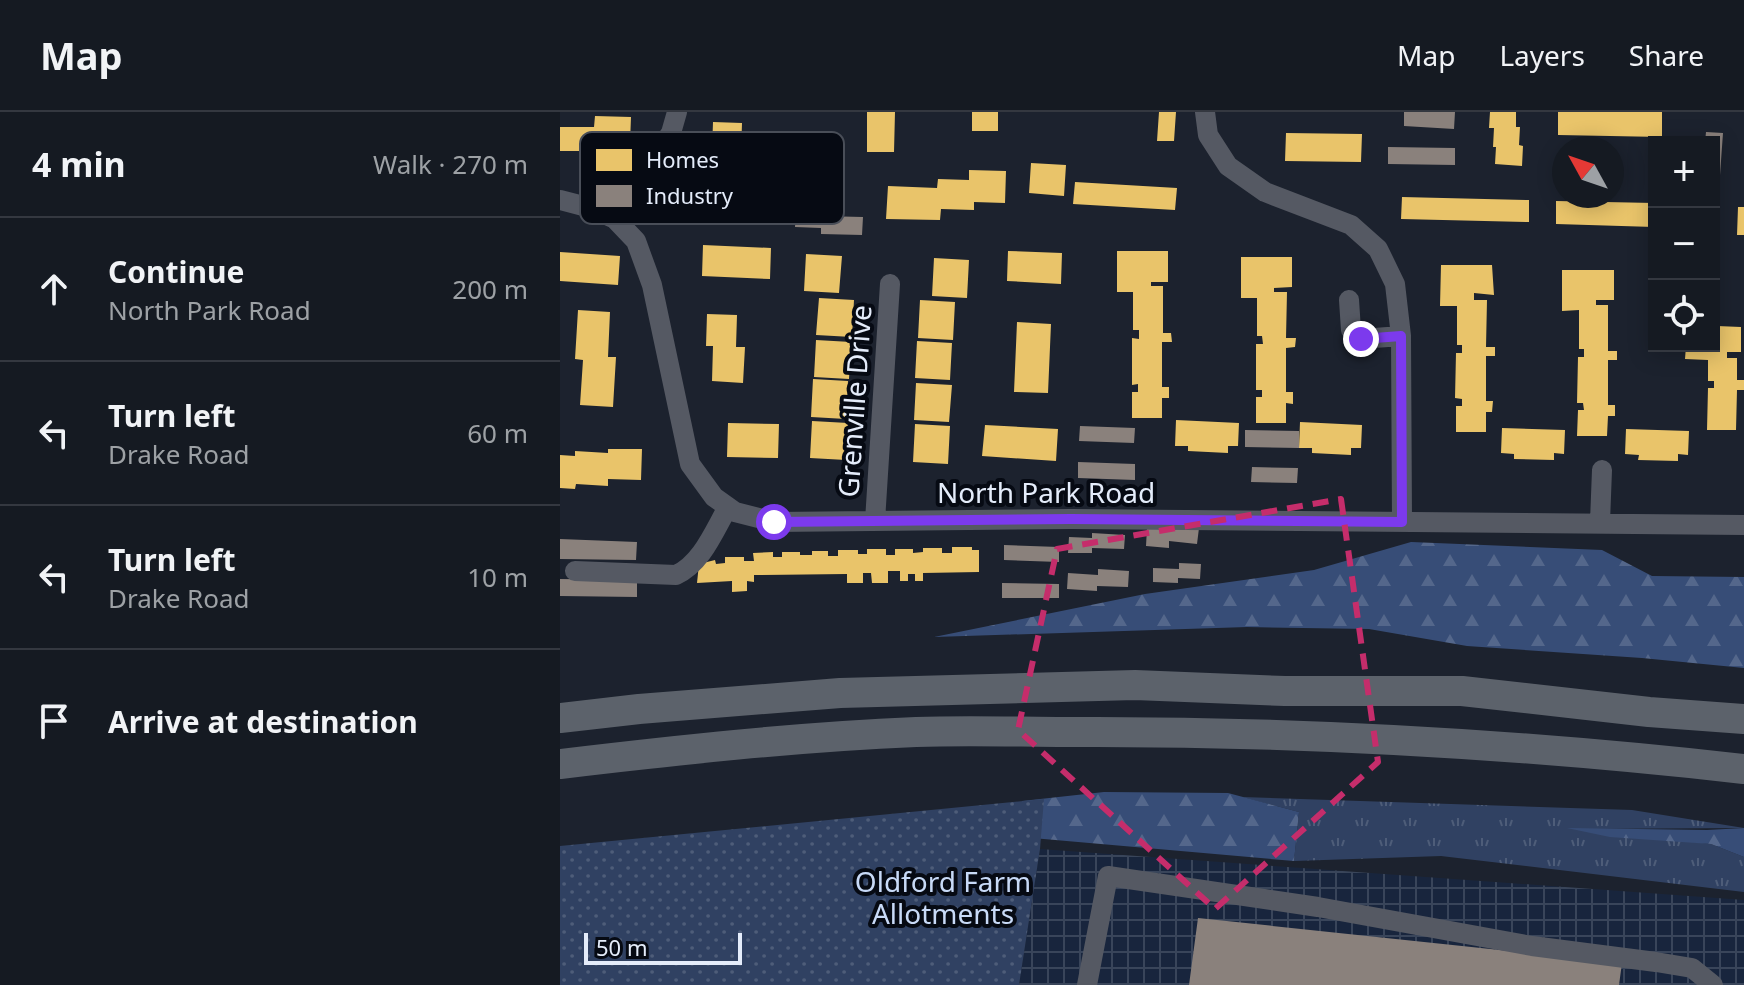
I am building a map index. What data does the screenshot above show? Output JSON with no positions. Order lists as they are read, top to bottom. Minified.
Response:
{"streets":{"street":["Grenville Drive","North Park Road"]},"crossings":[["Grenville Drive","North Park Road"]],"parks":["Oldford Farm Allotments"],"legend":["Homes","Industry"],"scale_bar":"50 m","north":"top left","page":{"header":"Map","nav":["Map","Layers","Share"],"heading":["4 min","Walk · 270 m"],"map_buttons":["+","−"],"list":[["Continue","North Park Road","200 m"],["Turn left","Drake Road","60 m"],["Turn left","Drake Road","10 m"],"Arrive at destination"],"scale":"50 m"}}
